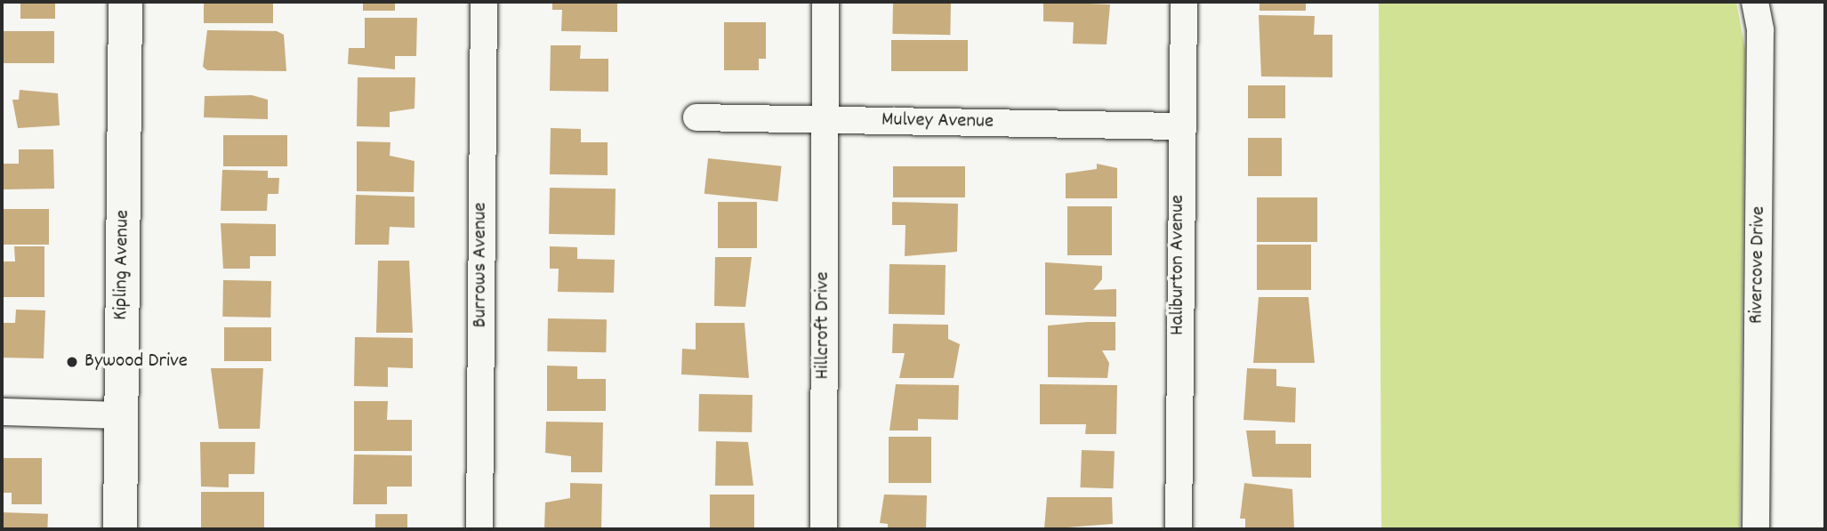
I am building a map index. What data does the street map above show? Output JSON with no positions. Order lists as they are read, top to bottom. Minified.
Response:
{"streets":{"main road":["Kipling Avenue"],"street":["Mulvey Avenue","Burrows Avenue","Haliburton Avenue","Rivercove Drive","Hillcroft Drive"]},"crossings":[["Mulvey Avenue","Haliburton Avenue"],["Mulvey Avenue","Hillcroft Drive"]],"places":["Bywood Drive"]}
